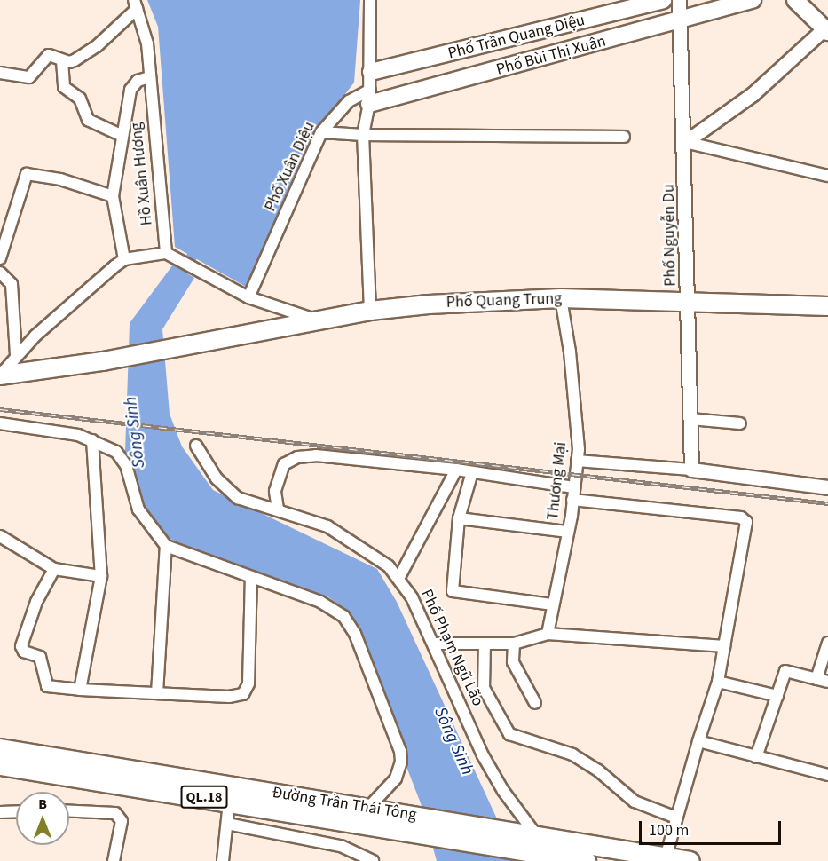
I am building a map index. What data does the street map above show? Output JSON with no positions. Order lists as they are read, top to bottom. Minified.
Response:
{"streets":{"highway":["QL.18","Đường Trần Thái Tông"],"main road":["Phố Trần Quang Diệu","Phố Bùi Thị Xuân","Phố Quang Trung"],"street":["Phố Xuân Diệu","Hồ Xuân Hương","Phố Nguyễn Du","Thương Mại","Phố Phạm Ngũ Lão"]},"crossings":[["Phố Bùi Thị Xuân","Phố Xuân Diệu"],["Phố Bùi Thị Xuân","Phố Nguyễn Du"],["Phố Nguyễn Du","Phố Quang Trung"],["Phố Quang Trung","Thương Mại"],["Phố Phạm Ngũ Lão","Đường Trần Thái Tông"]],"water":["Sông Sinh"],"scale_bar":"100 m","north":"top"}
